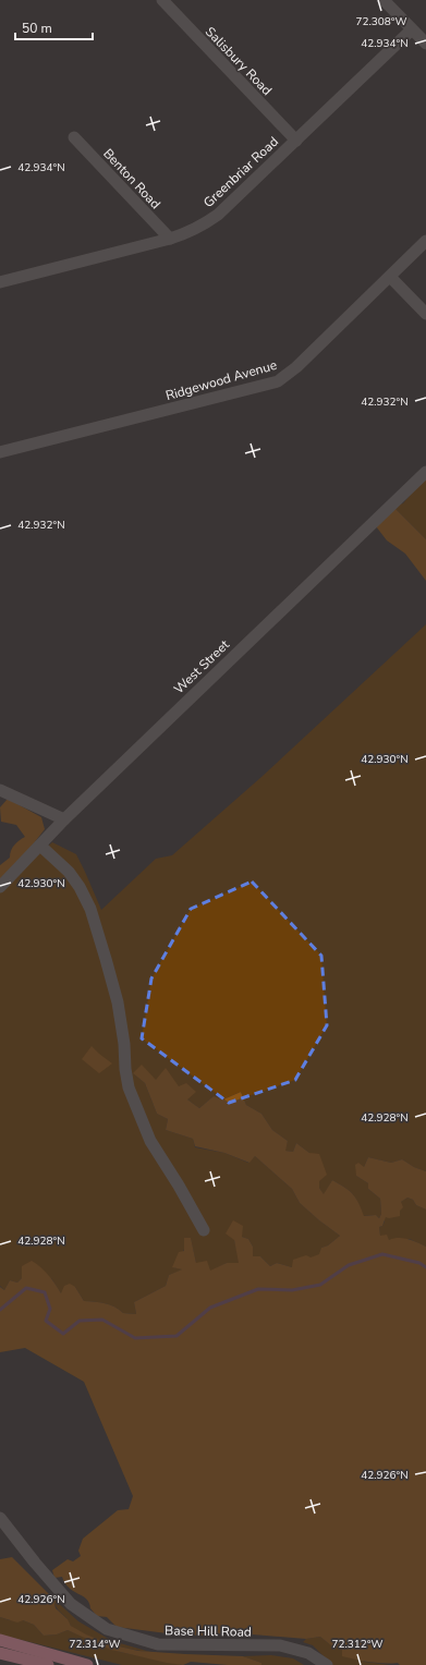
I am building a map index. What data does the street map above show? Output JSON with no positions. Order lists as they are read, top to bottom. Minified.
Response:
{"streets":{"street":["Salisbury Road","Greenbriar Road","Benton Road","Ridgewood Avenue","West Street","Base Hill Road"]},"crossings":[["Salisbury Road","Greenbriar Road"],["Greenbriar Road","Benton Road"]],"scale_bar":"50 m","coordinates":["72.308°W","42.934°N","42.932°N","42.930°N","42.928°N","42.926°N","72.314°W","72.312°W"]}
